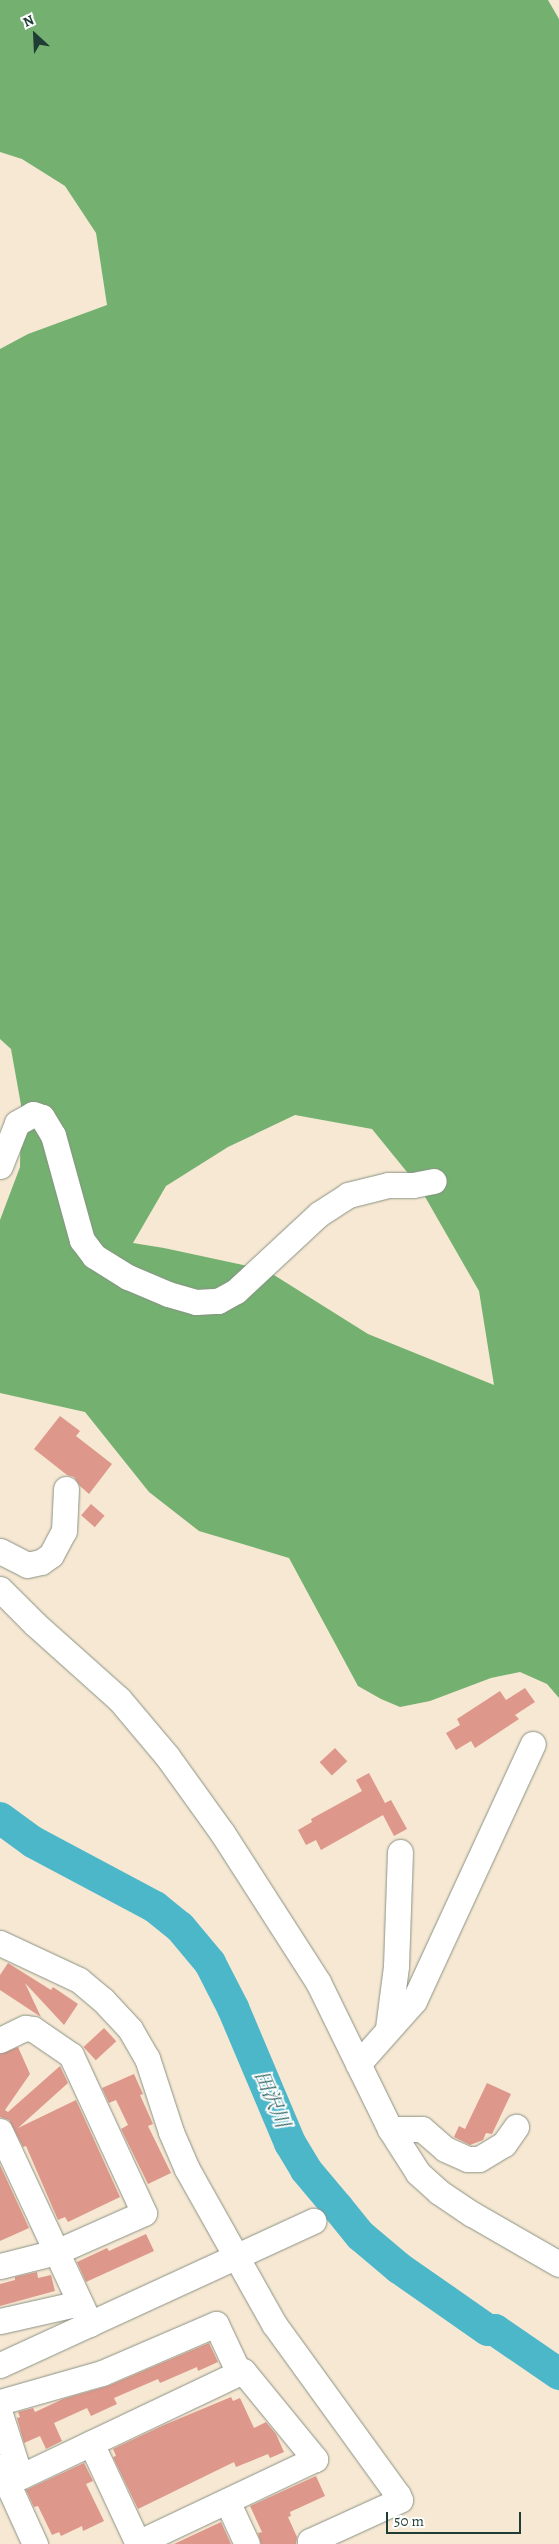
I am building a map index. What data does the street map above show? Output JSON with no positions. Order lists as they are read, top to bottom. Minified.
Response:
{"water":["田沢川"],"scale_bar":"50 m","north":"top left"}
